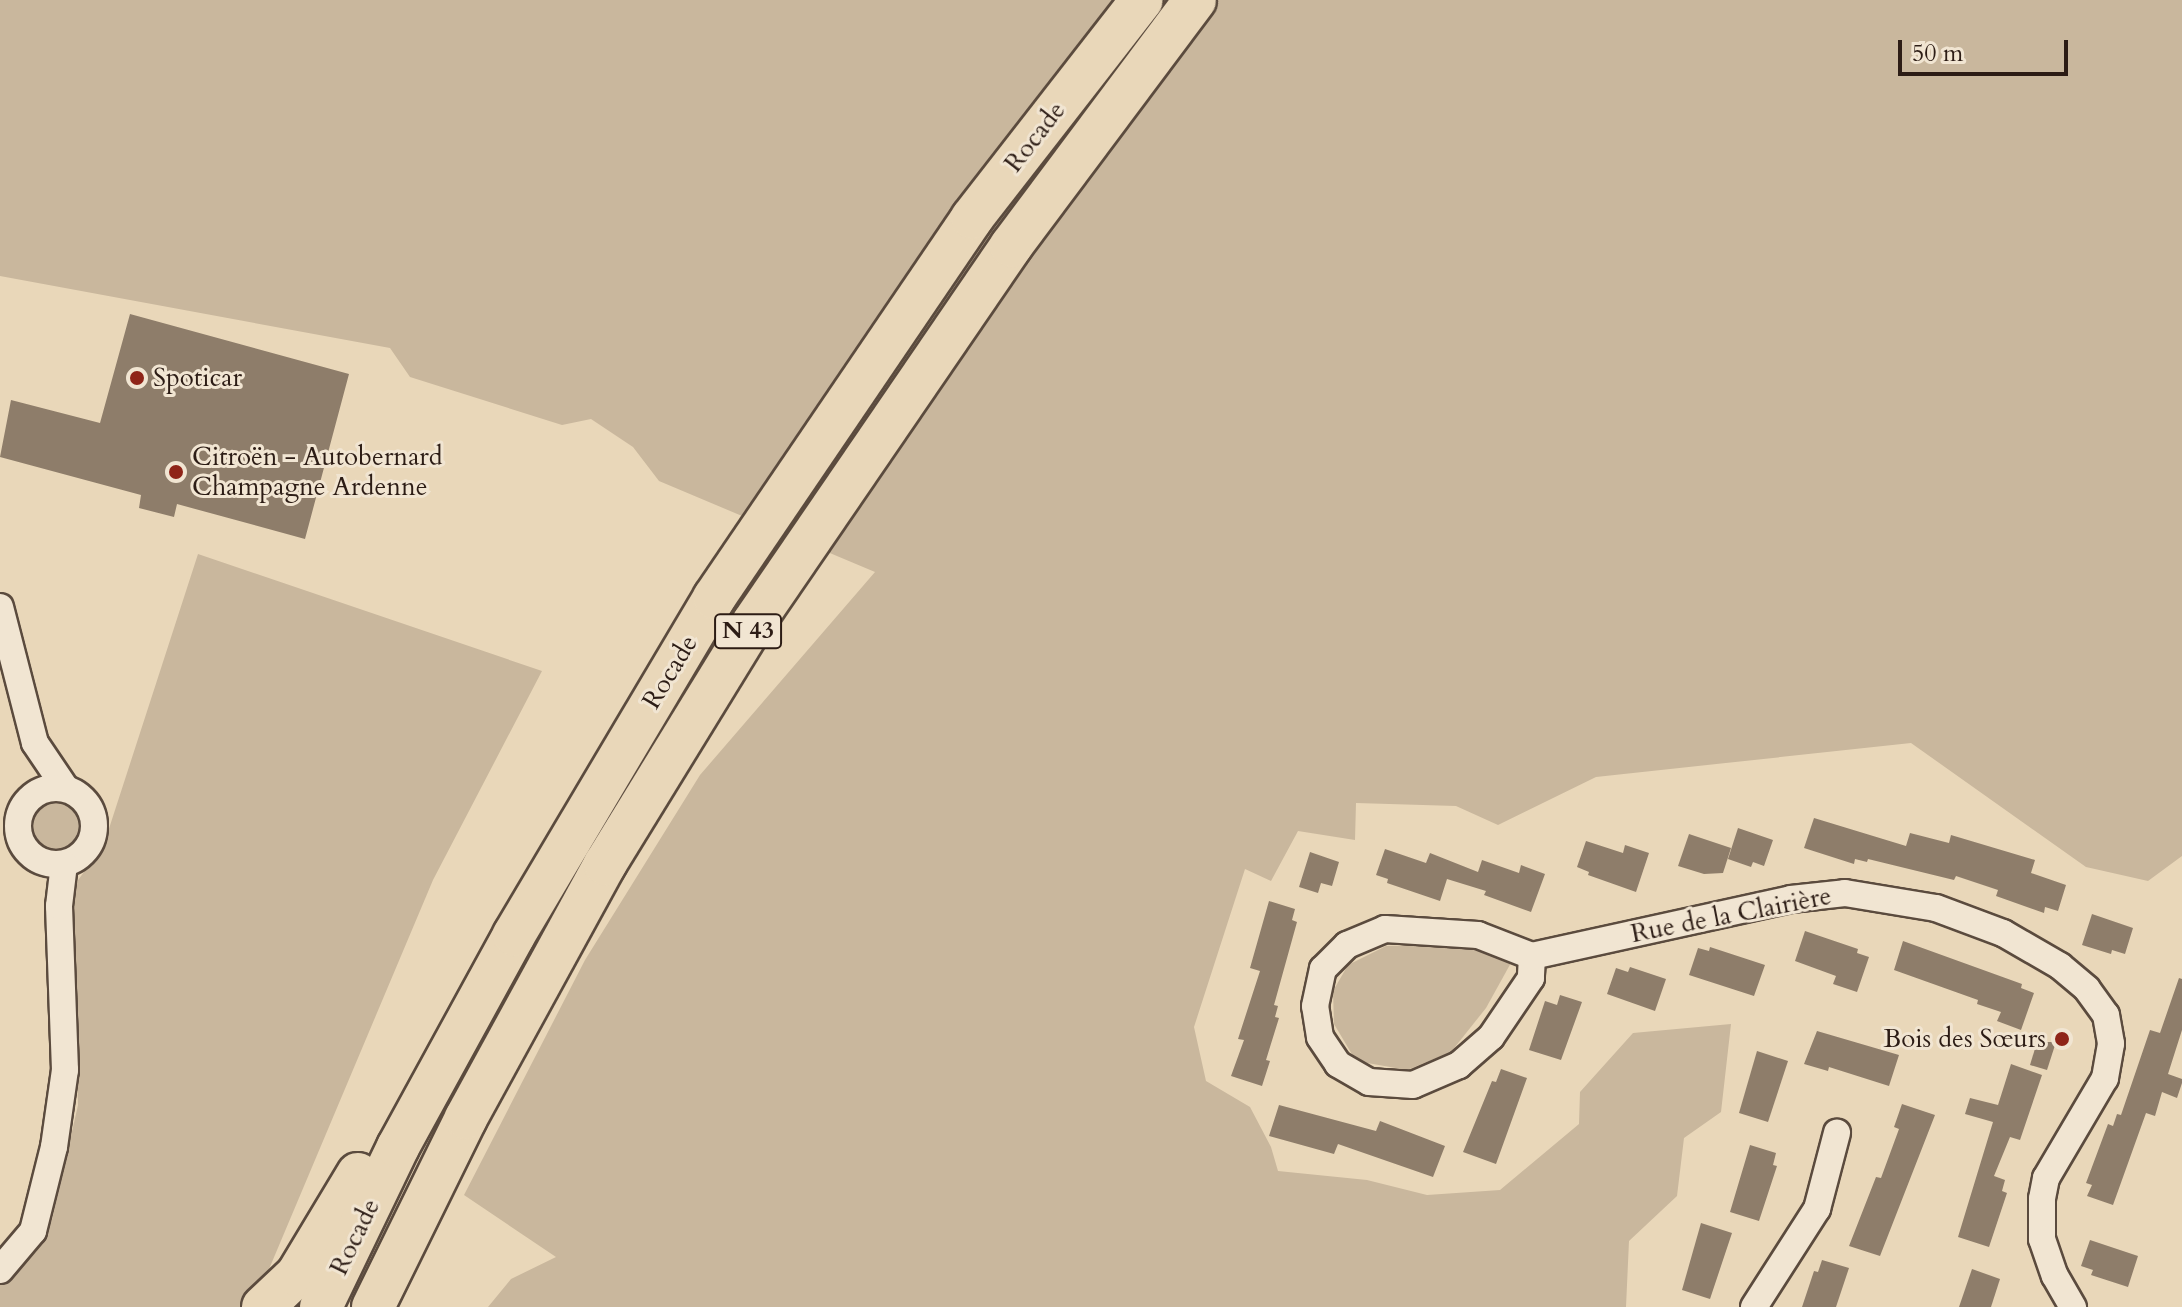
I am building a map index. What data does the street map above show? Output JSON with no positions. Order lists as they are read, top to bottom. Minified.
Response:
{"streets":{"highway":["Rocade","N 43"],"street":["Rue de la Clairière"]},"places":["Spoticar","Citroën - Autobernard Champagne Ardenne","Bois des Sœurs"],"scale_bar":"50 m"}
